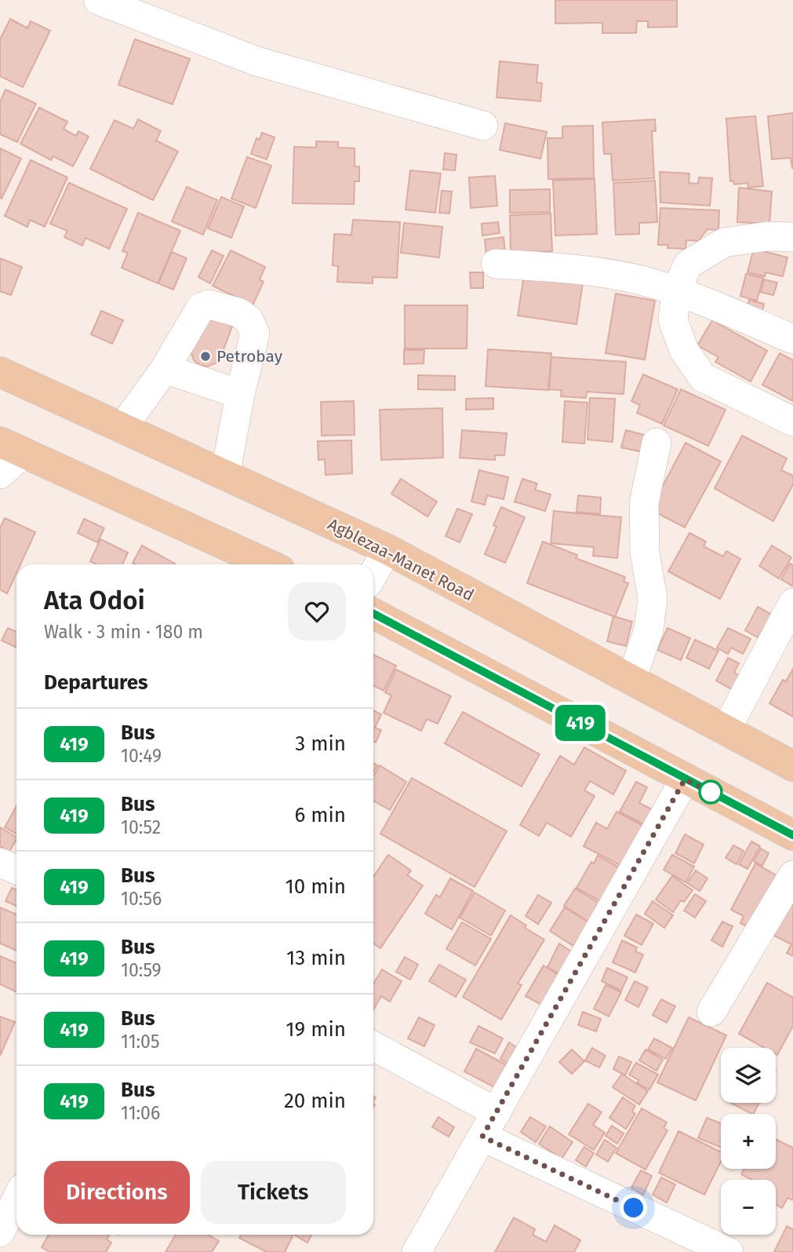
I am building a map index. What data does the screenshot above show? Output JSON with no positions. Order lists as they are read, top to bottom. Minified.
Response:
{"streets":{"main road":["Agblezaa-Manet Road"]},"places":["Petrobay"],"lines":["bus line 419"],"page":{"on_map":"419","heading":[["Ata Odoi","Walk · 3 min · 180 m"],"Departures"],"list":[{"mark":"419","name":"Bus","note":"10:49","value":"3 min"},{"mark":"419","name":"Bus","note":"10:52","value":"6 min"},{"mark":"419","name":"Bus","note":"10:56","value":"10 min"},{"mark":"419","name":"Bus","note":"10:59","value":"13 min"},{"mark":"419","name":"Bus","note":"11:05","value":"19 min"},{"mark":"419","name":"Bus","note":"11:06","value":"20 min"}],"map_buttons":["+","−"],"buttons":["Directions","Tickets"]}}
